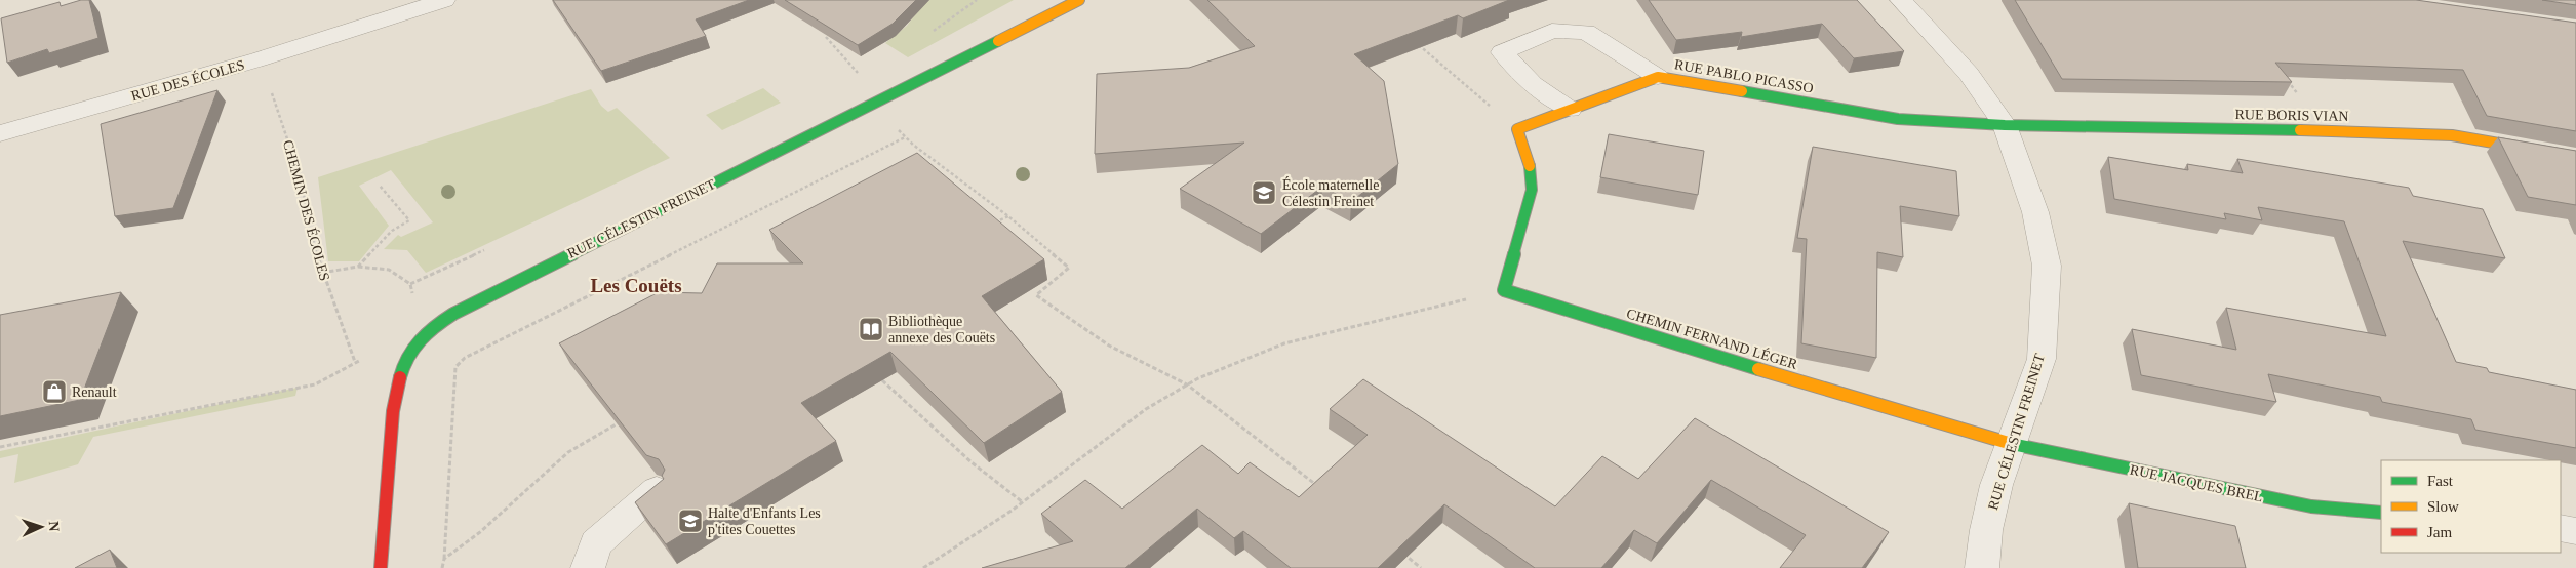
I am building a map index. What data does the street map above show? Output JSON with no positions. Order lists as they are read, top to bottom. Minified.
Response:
{"streets":{"street":["RUE PABLO PICASSO","RUE DES ÉCOLES","RUE BORIS VIAN","RUE CÉLESTIN FREINET","CHEMIN FERNAND LÉGER","RUE JACQUES BREL"],"path":["CHEMIN DES ÉCOLES"]},"crossings":[["RUE PABLO PICASSO","RUE BORIS VIAN"],["RUE PABLO PICASSO","RUE CÉLESTIN FREINET"],["RUE DES ÉCOLES","CHEMIN DES ÉCOLES"],["RUE BORIS VIAN","RUE CÉLESTIN FREINET"],["RUE CÉLESTIN FREINET","CHEMIN FERNAND LÉGER"],["RUE CÉLESTIN FREINET","RUE JACQUES BREL"],["CHEMIN FERNAND LÉGER","RUE JACQUES BREL"]],"districts":["Les Couëts"],"places":{"school or university":["École maternelle Célestin Freinet","Halte d'Enfants Les p'tites Couettes"],"library":["Bibliothèque annexe des Couëts"],"shop":["Renault"]},"legend":["Fast","Slow","Jam"],"north":"right"}
